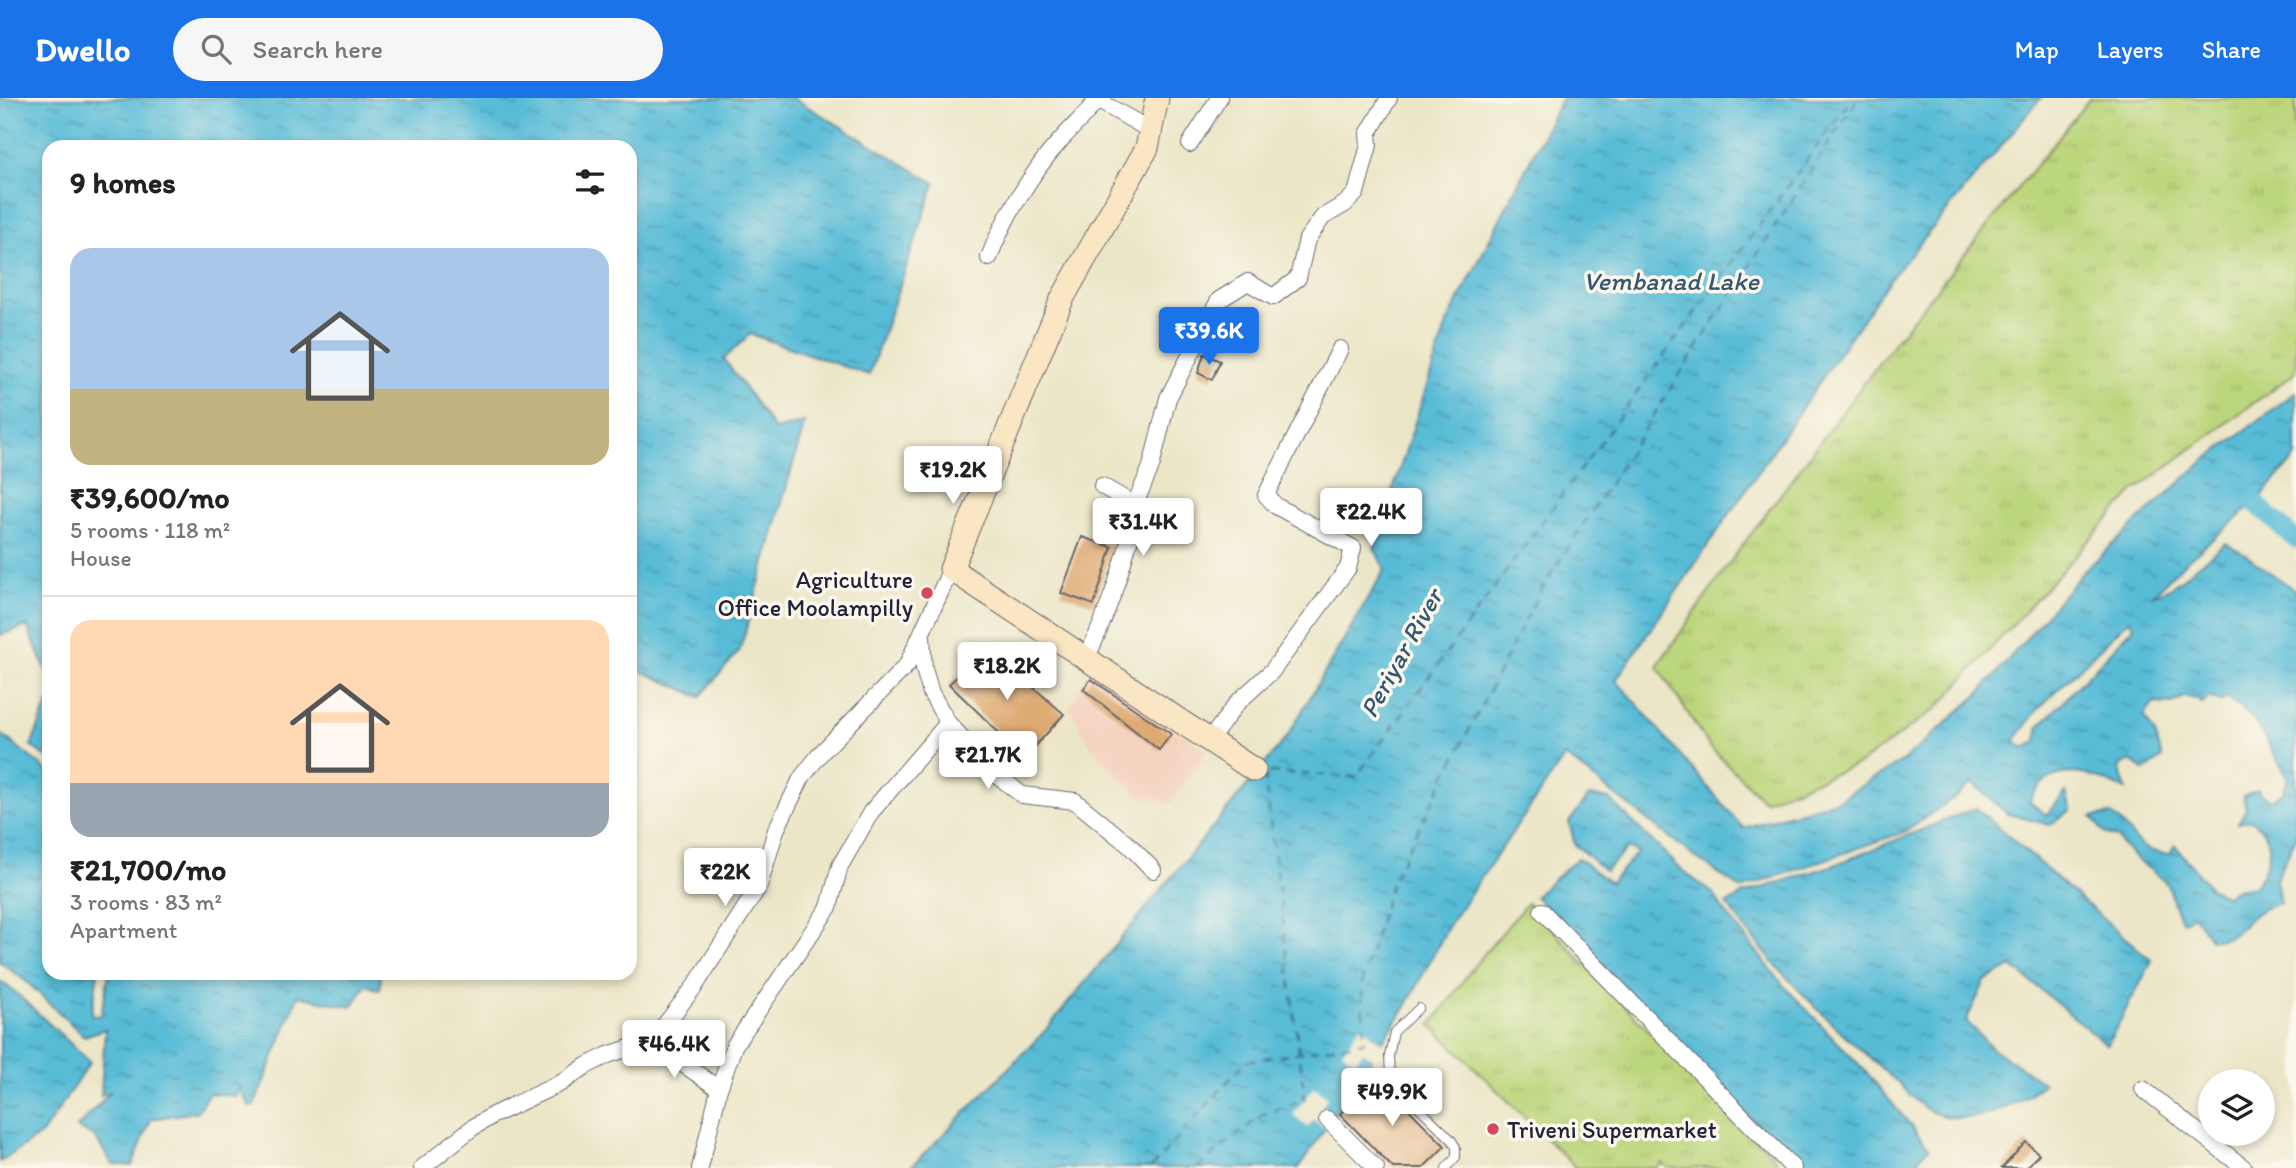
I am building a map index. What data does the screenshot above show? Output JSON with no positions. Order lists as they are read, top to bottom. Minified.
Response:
{"water":["Vembanad Lake","Periyar River"],"places":["Agriculture Office Moolampilly","Triveni Supermarket"],"page":{"header":"Dwello","search":"Search here","nav":["Map","Layers","Share"],"heading":"9 homes","list":[{"name":"₹39,600/mo","note":"5 rooms · 118 m² · House"},{"name":"₹21,700/mo","note":"3 rooms · 83 m² · Apartment"}],"price":["₹39.6K","₹19.2K","₹22.4K","₹31.4K","₹18.2K","₹21.7K","₹22K","₹46.4K","₹49.9K"]}}
